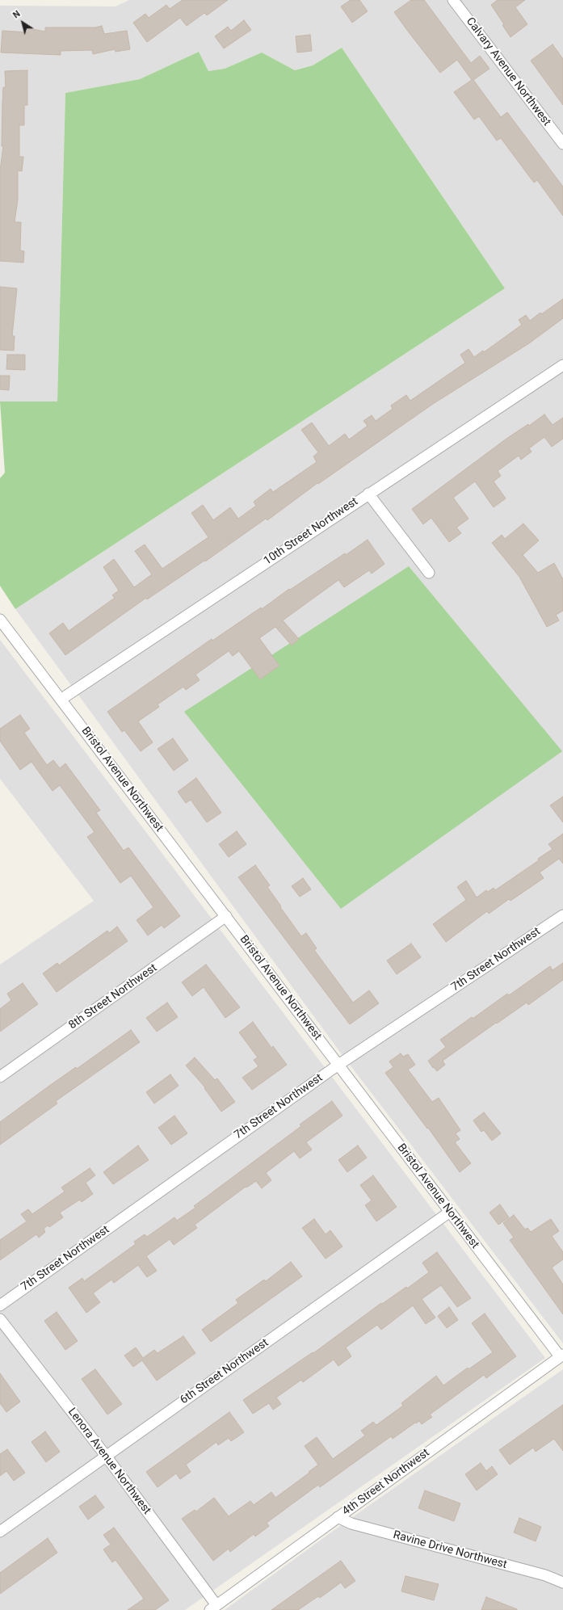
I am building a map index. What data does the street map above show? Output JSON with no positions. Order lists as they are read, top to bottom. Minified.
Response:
{"streets":{"street":["Calvary Avenue Northwest","10th Street Northwest","Bristol Avenue Northwest","7th Street Northwest","8th Street Northwest","6th Street Northwest","Lenora Avenue Northwest","4th Street Northwest","Ravine Drive Northwest"]},"crossings":[["10th Street Northwest","Bristol Avenue Northwest"],["Bristol Avenue Northwest","7th Street Northwest"],["Bristol Avenue Northwest","8th Street Northwest"],["Bristol Avenue Northwest","6th Street Northwest"],["Bristol Avenue Northwest","4th Street Northwest"],["6th Street Northwest","Lenora Avenue Northwest"],["Lenora Avenue Northwest","4th Street Northwest"],["4th Street Northwest","Ravine Drive Northwest"]],"north":"top left"}
